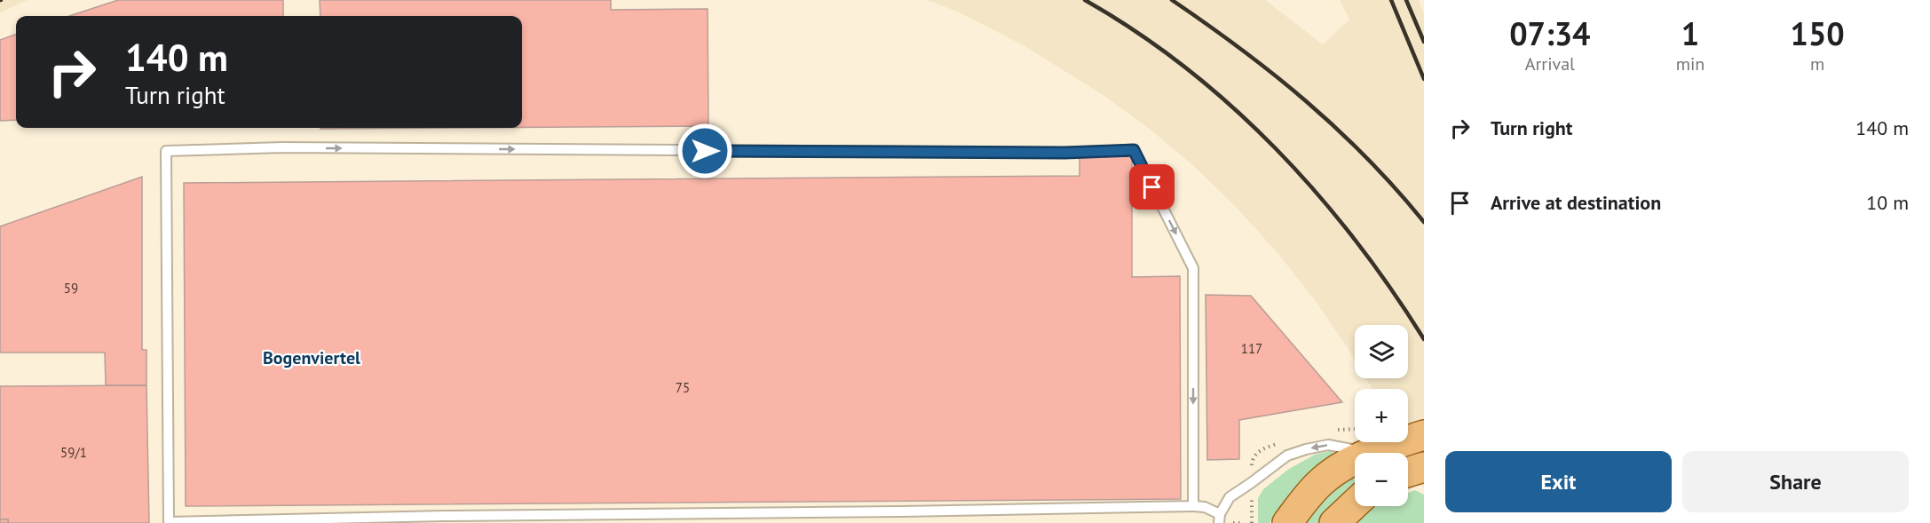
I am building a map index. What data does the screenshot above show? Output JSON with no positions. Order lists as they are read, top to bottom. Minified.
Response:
{"districts":["Bogenviertel"],"house_numbers":["59","117","75","59/1"],"page":{"eta":["07:34","Arrival","1","min","150","m"],"turn":["140 m","Turn right"],"list":[{"name":"Turn right","value":"140 m"},{"name":"Arrive at destination","value":"10 m"}],"map_buttons":["+","−"],"buttons":["Exit","Share"]}}
